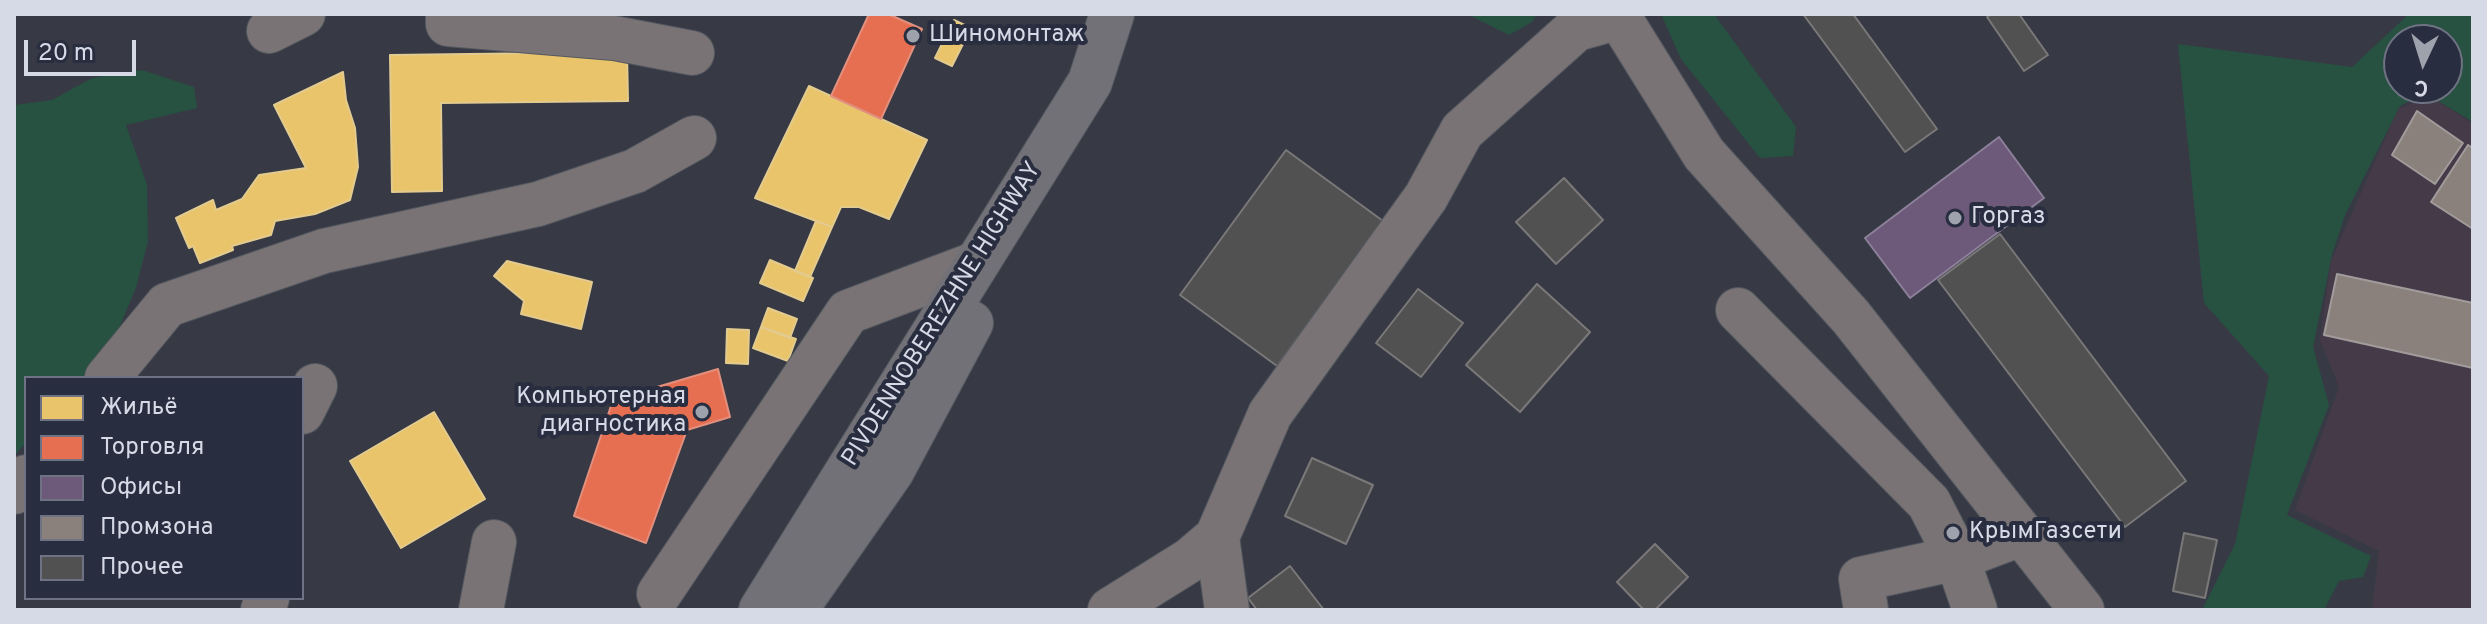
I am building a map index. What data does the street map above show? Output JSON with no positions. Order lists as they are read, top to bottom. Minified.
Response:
{"streets":{"highway":["PIVDENNOBEREZHNE HIGHWAY"]},"places":["Шиномонтаж","Горгаз","Компьютерная диагностика","КрымГазсети"],"legend":["Жильё","Торговля","Офисы","Промзона","Прочее"],"scale_bar":"20 m","north":"bottom"}
